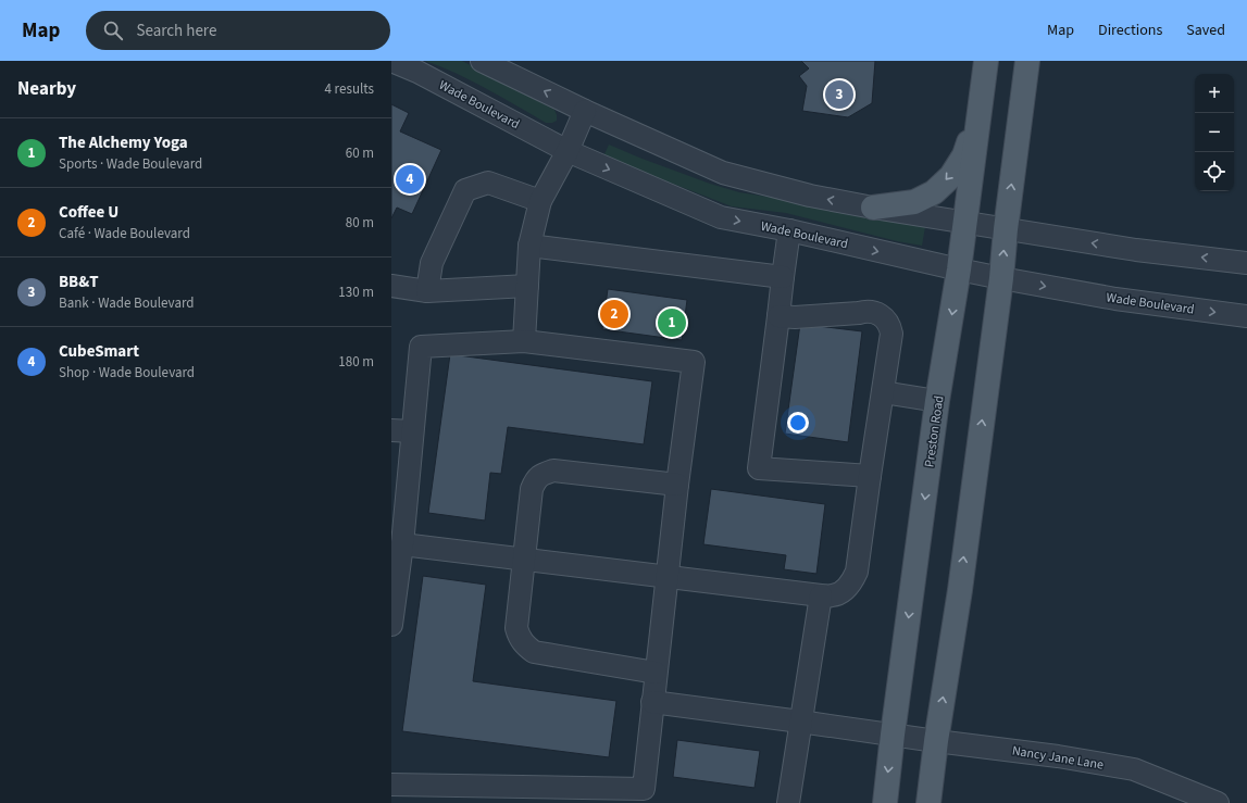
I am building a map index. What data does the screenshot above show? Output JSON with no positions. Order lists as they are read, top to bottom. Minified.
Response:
{"streets":{"main road":["Preston Road"],"street":["Wade Boulevard","Nancy Jane Lane"]},"crossings":[["Wade Boulevard","Preston Road"],["Preston Road","Nancy Jane Lane"]],"page":{"header":"Map","search":"Search here","nav":["Map","Directions","Saved"],"heading":["Nearby","4 results"],"map_buttons":["+","−"],"pins":["3","4","2","1"],"list":[{"mark":"1","name":"The Alchemy Yoga","note":"Sports · Wade Boulevard","value":"60 m"},{"mark":"2","name":"Coffee U","note":"Café · Wade Boulevard","value":"80 m"},{"mark":"3","name":"BB&T","note":"Bank · Wade Boulevard","value":"130 m"},{"mark":"4","name":"CubeSmart","note":"Shop · Wade Boulevard","value":"180 m"}]}}
